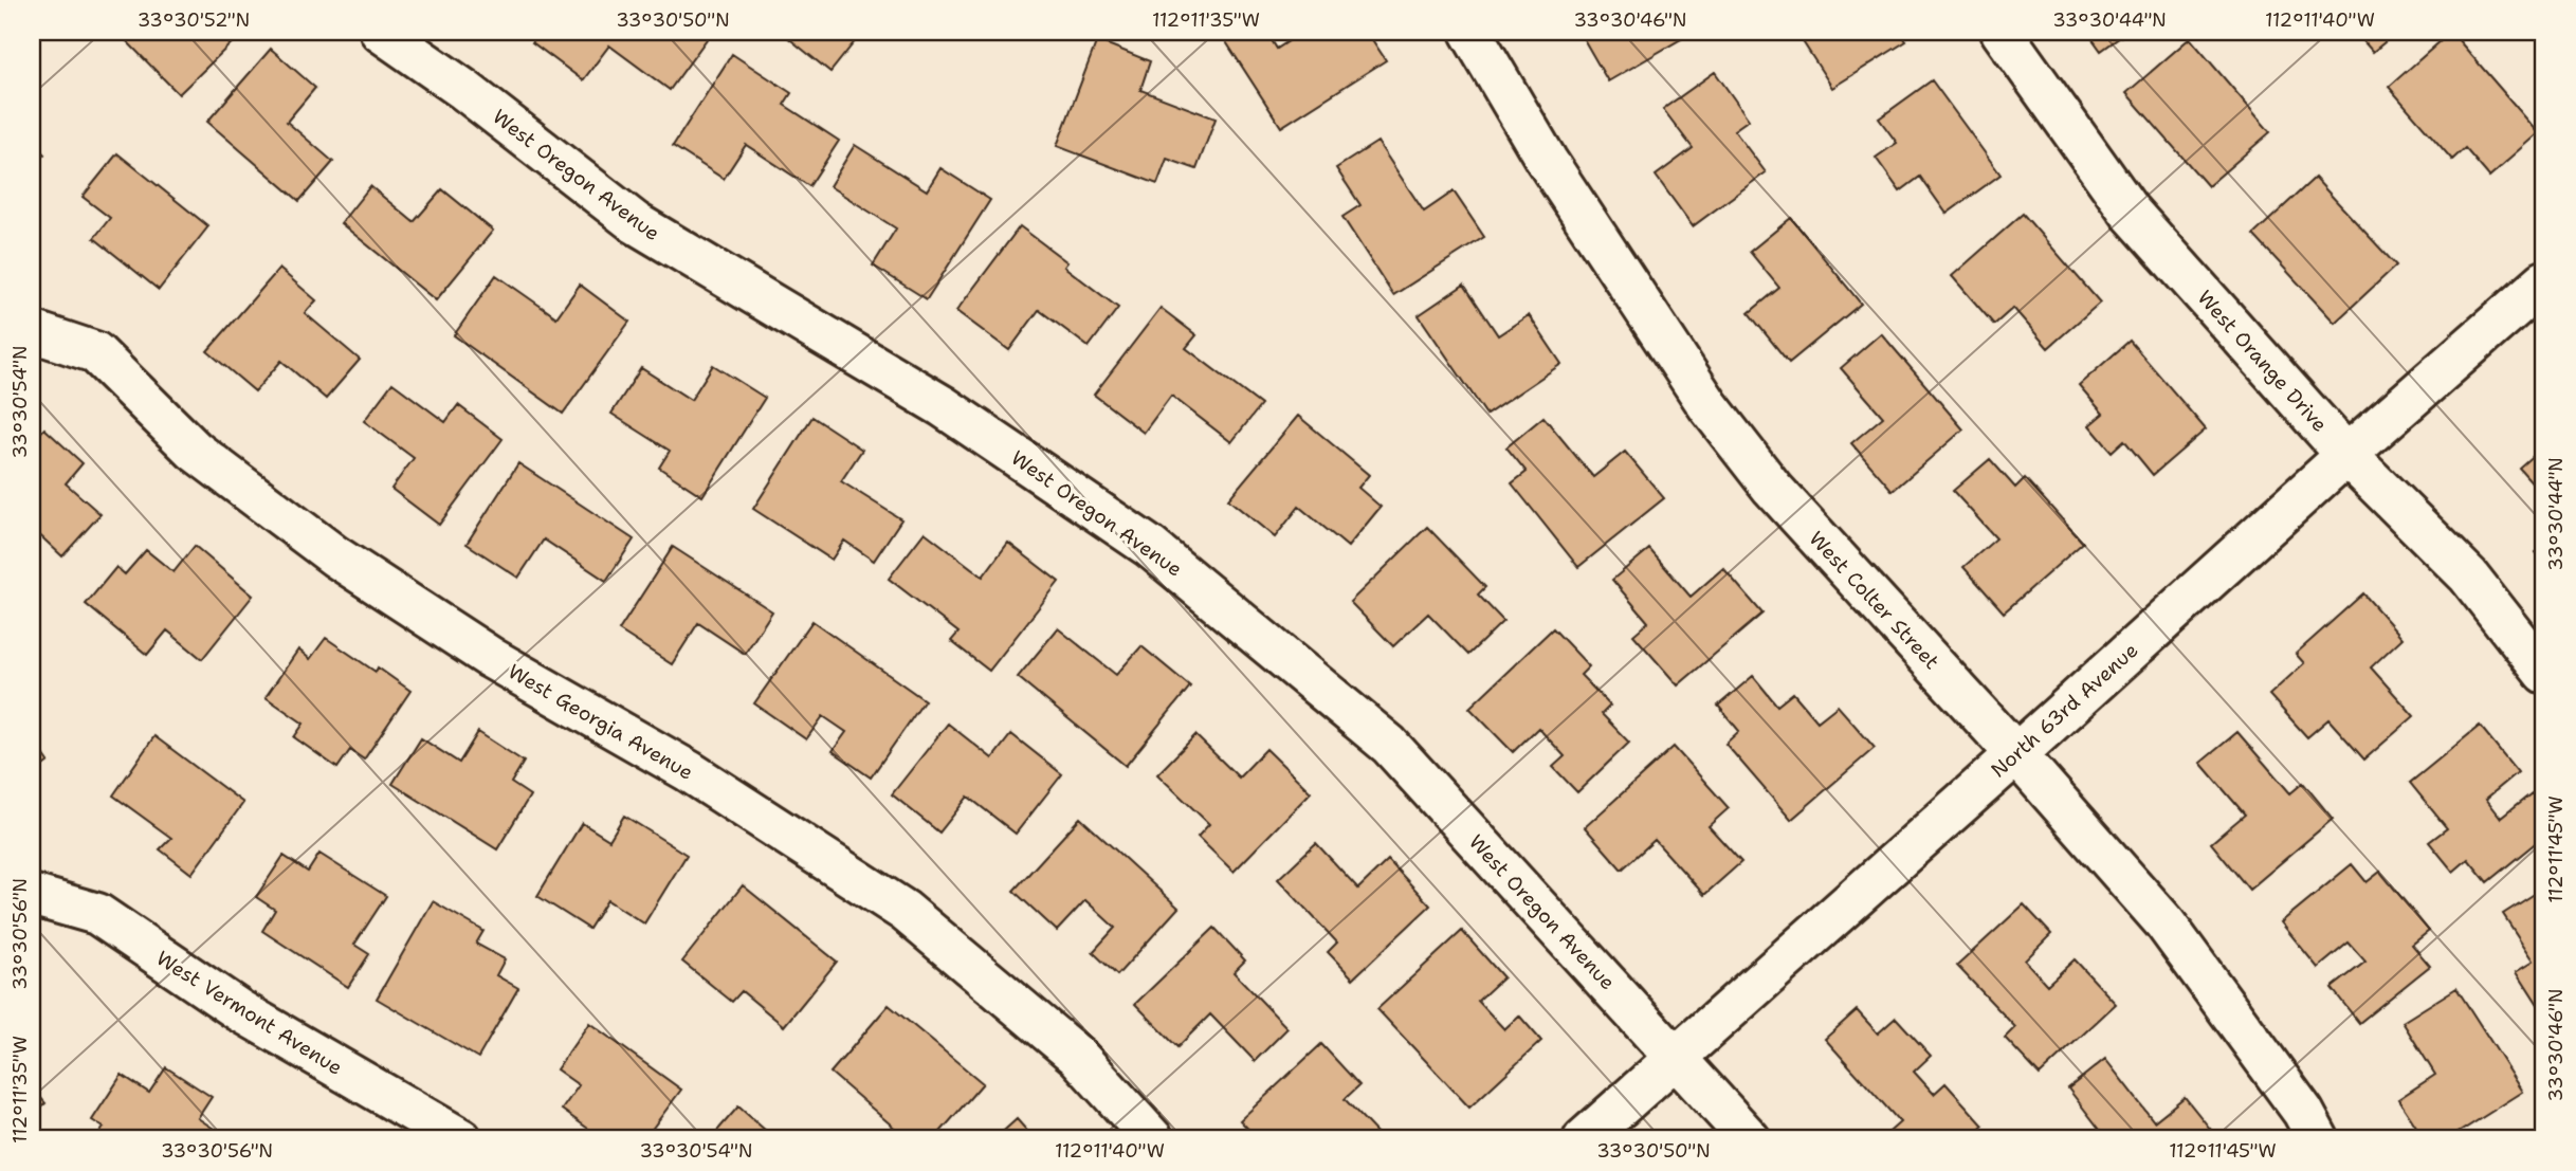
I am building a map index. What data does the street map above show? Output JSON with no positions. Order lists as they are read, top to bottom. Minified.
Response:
{"streets":{"street":["West Oregon Avenue","West Orange Drive","West Colter Street","North 63rd Avenue","West Georgia Avenue","West Vermont Avenue"]},"crossings":[["West Oregon Avenue","North 63rd Avenue"],["West Orange Drive","North 63rd Avenue"],["West Colter Street","North 63rd Avenue"]],"coordinates":["33°30'52\"N","33°30'50\"N","112°11'35\"W","33°30'46\"N","33°30'44\"N","112°11'40\"W","33°30'54\"N","112°11'45\"W","33°30'56\"N"]}
